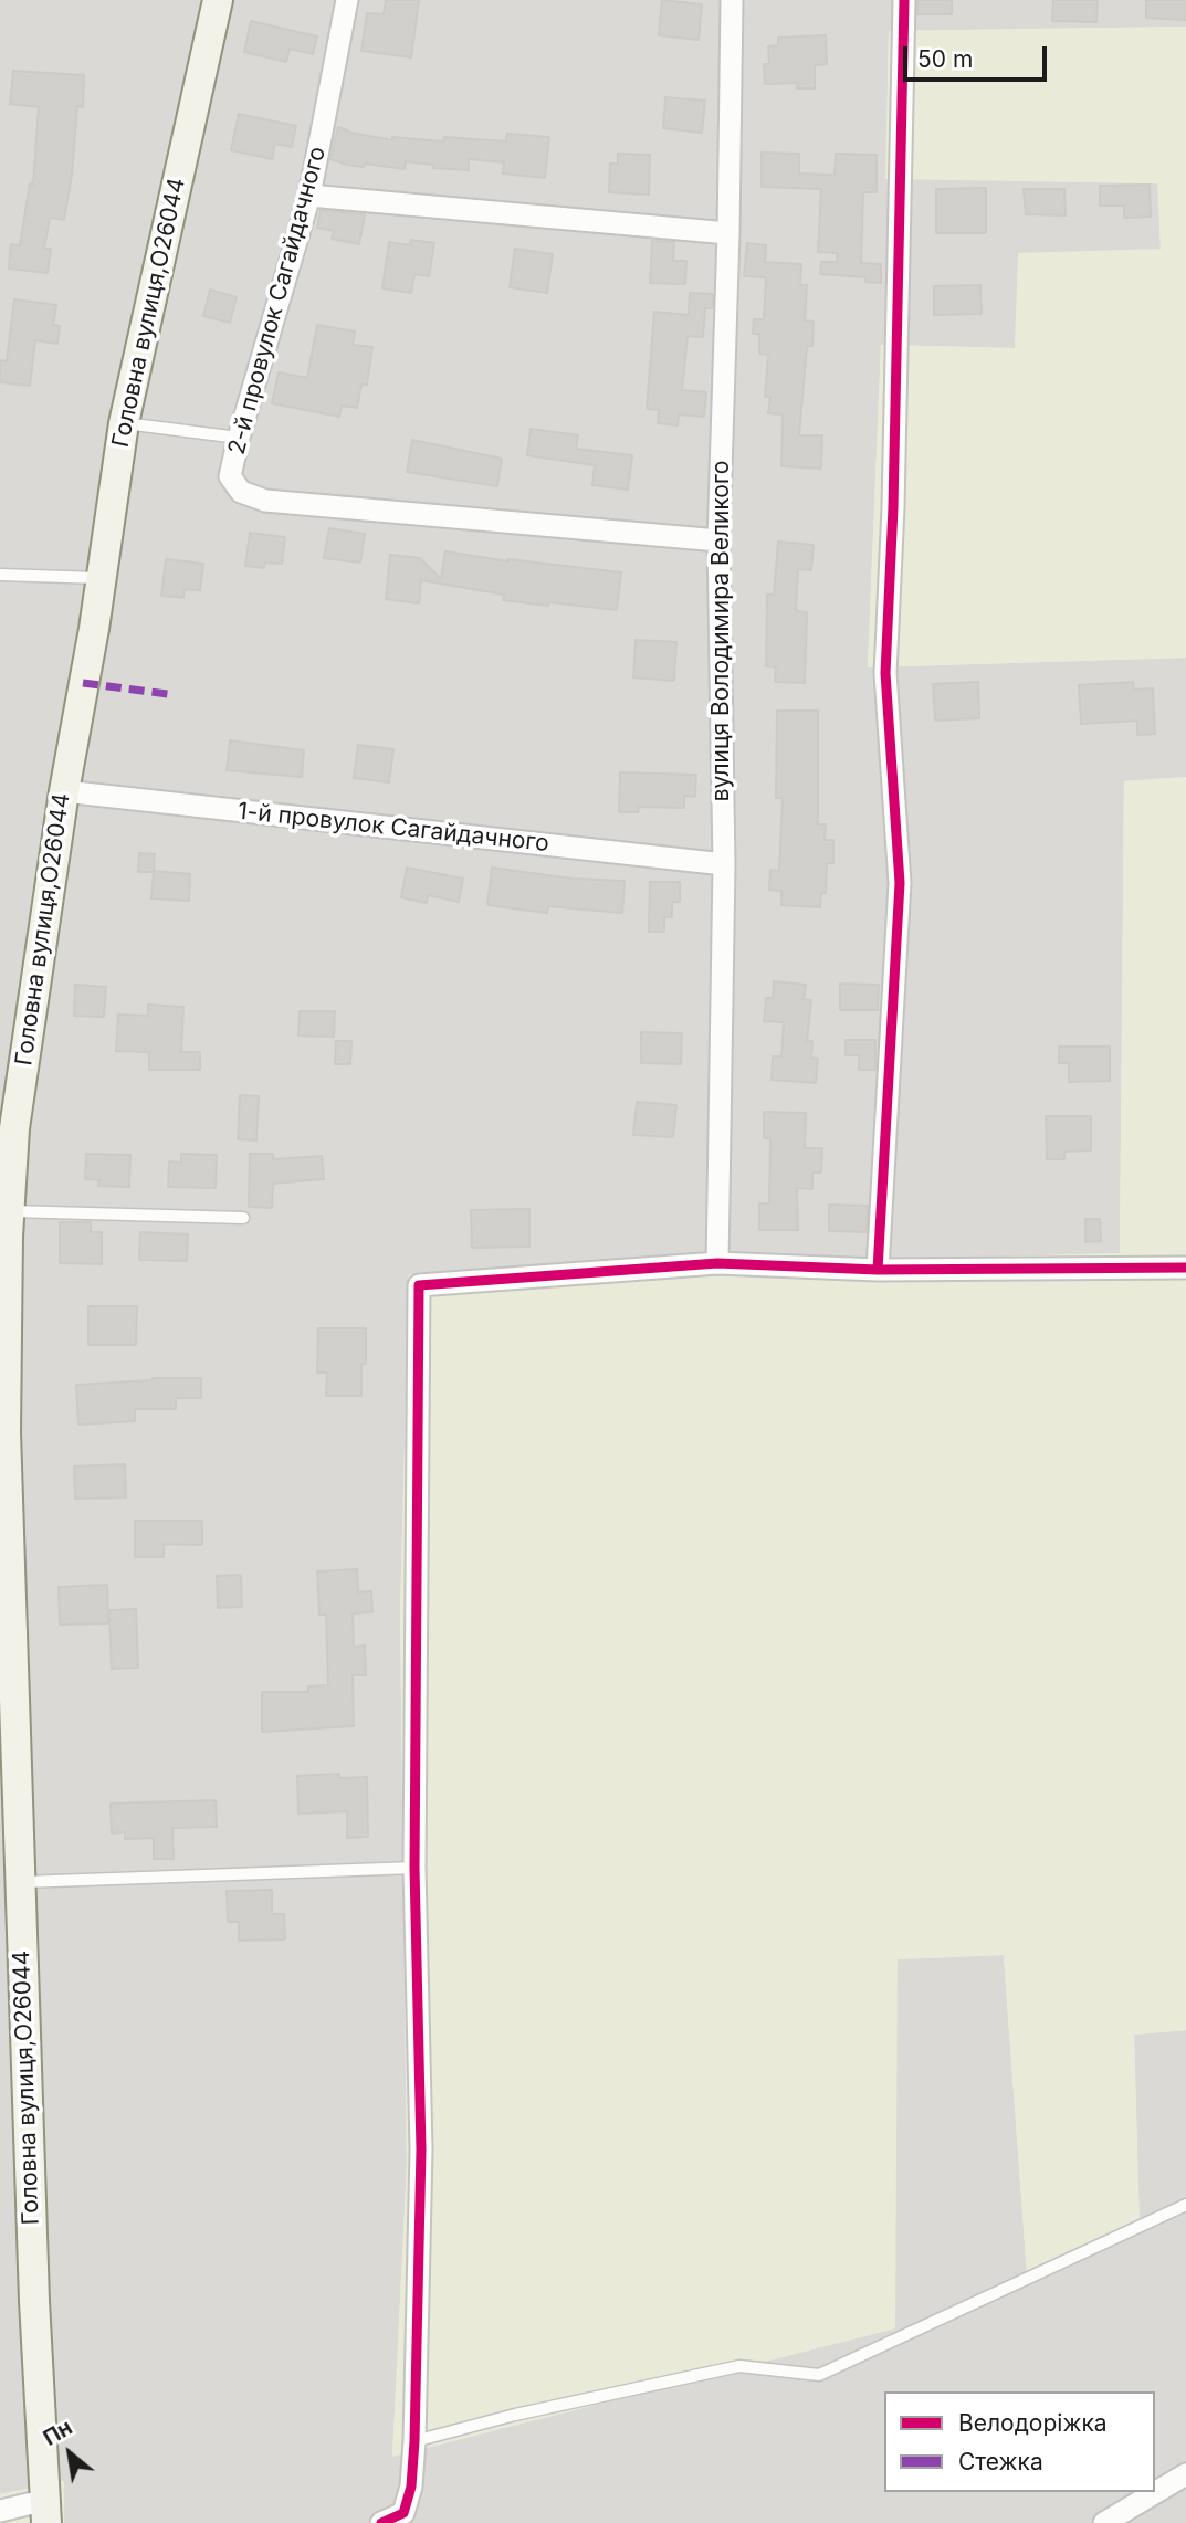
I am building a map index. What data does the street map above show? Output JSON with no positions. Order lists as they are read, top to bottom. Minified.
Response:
{"streets":{"main road":["Головна вулиця,О26044"],"street":["2-й провулок Сагайдачного","вулиця Володимира Великого","1-й провулок Сагайдачного"]},"crossings":[["2-й провулок Сагайдачного","вулиця Володимира Великого"],["Головна вулиця,О26044","1-й провулок Сагайдачного"],["вулиця Володимира Великого","1-й провулок Сагайдачного"]],"legend":["Велодоріжка","Стежка"],"scale_bar":"50 m","north":"top left"}
